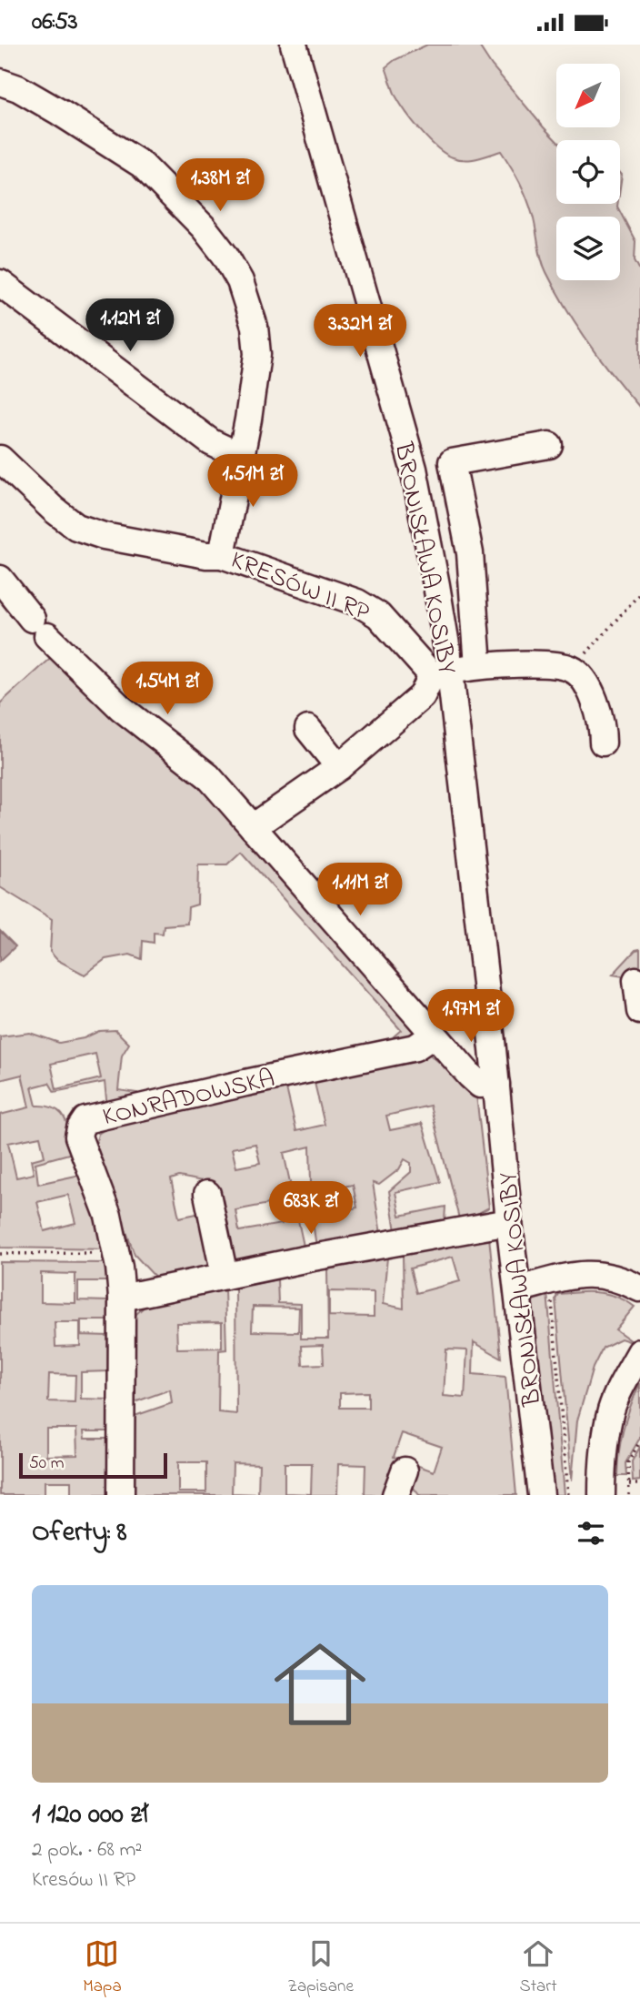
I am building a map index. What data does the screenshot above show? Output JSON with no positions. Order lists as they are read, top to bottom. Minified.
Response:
{"streets":{"street":["BRONISŁAWA KOSIBY","KRESÓW II RP","KONRADOWSKA"]},"crossings":[["BRONISŁAWA KOSIBY","KRESÓW II RP"]],"scale_bar":"50 m","north":"bottom left","page":{"status":"06:53","price":["1.38M zł","1.12M zł","3.32M zł","1.51M zł","1.54M zł","1.11M zł","1.97M zł","683K zł"],"scale":"50 m","heading":"Oferty: 8","list":[{"name":"1 120 000 zł","note":"2 pok. · 68 m² · Kresów II RP"}],"tabs":["Mapa","Zapisane","Start"]}}
